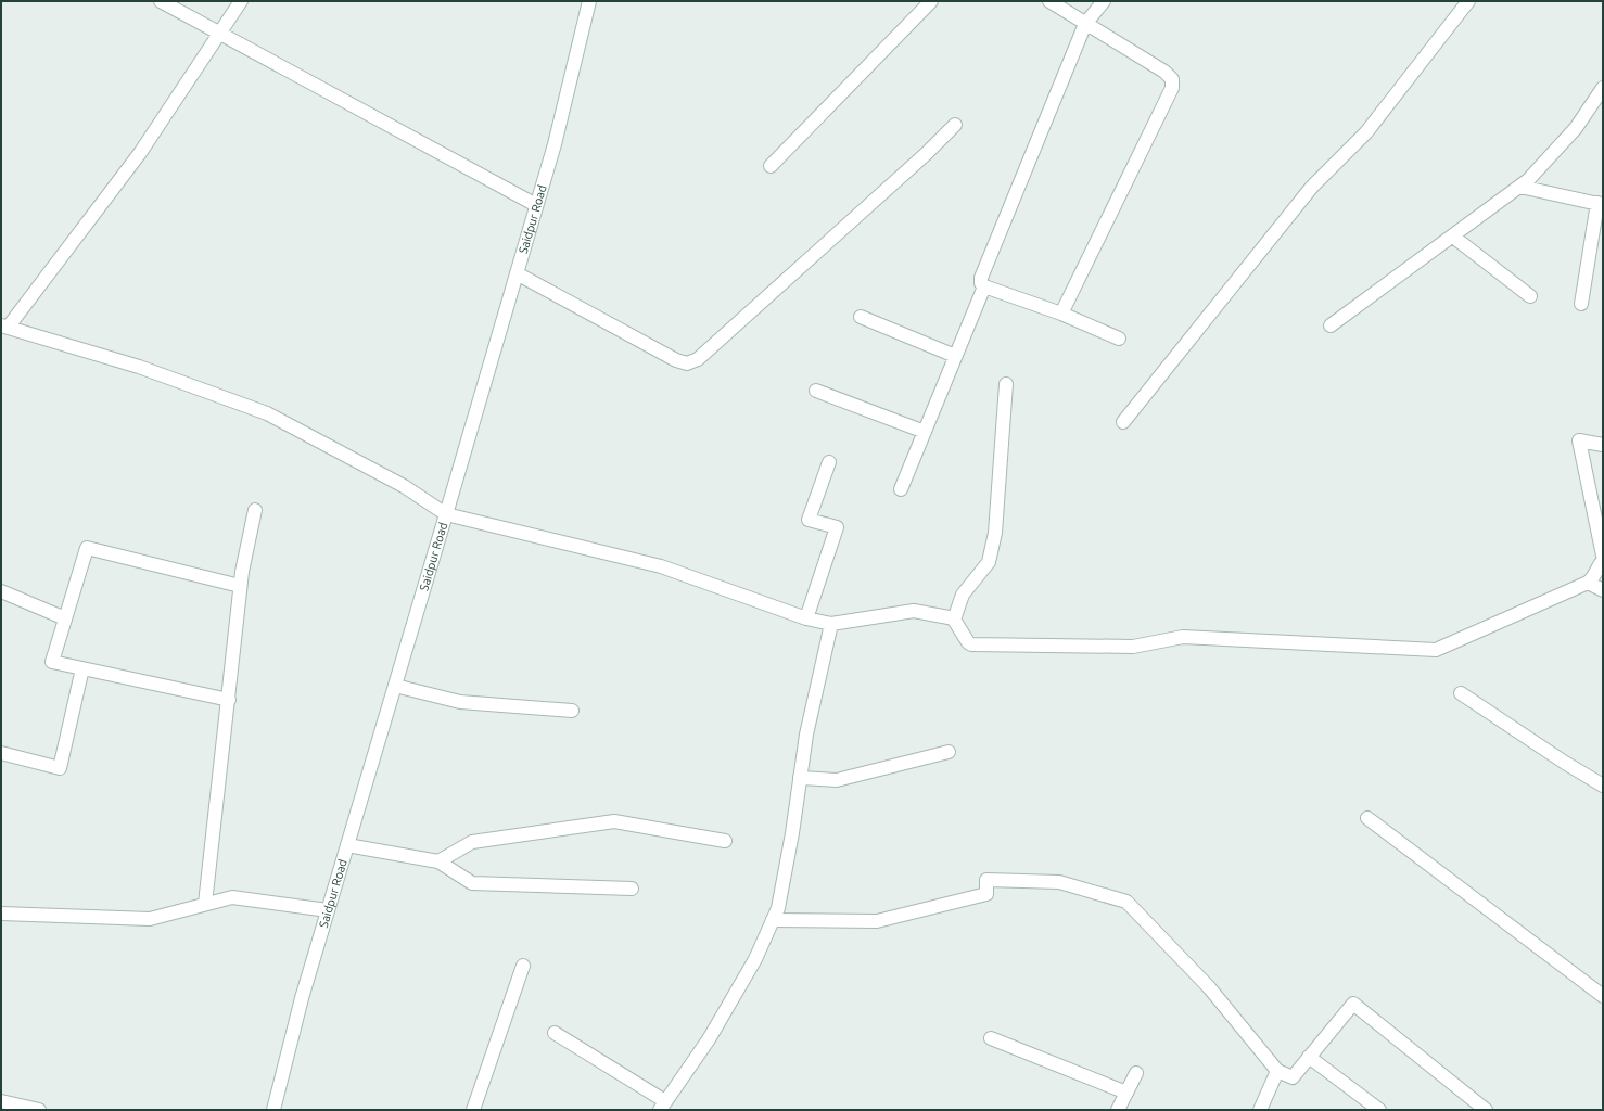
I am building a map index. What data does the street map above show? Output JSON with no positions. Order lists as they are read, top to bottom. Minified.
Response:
{"streets":{"street":["Saidpur Road"]}}
